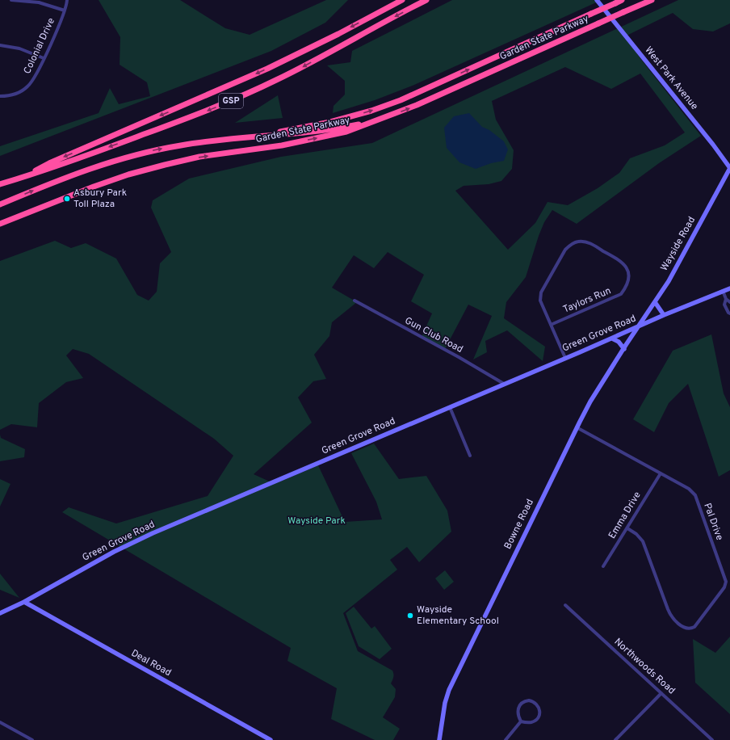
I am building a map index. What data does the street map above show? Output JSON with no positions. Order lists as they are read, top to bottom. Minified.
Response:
{"streets":{"highway":["Garden State Parkway","GSP"],"street":["Colonial Drive","West Park Avenue","Wayside Road","Taylors Run","Green Grove Road","Gun Club Road","Emma Drive","Pal Drive","Bowne Road","Deal Road","Northwoods Road"]},"crossings":[["West Park Avenue","Wayside Road"],["Wayside Road","Green Grove Road"],["Wayside Road","Bowne Road"],["Taylors Run","Green Grove Road"],["Green Grove Road","Gun Club Road"],["Green Grove Road","Bowne Road"],["Green Grove Road","Deal Road"],["Emma Drive","Pal Drive"],["Pal Drive","Bowne Road"]],"parks":["Wayside Park"],"places":["Asbury Park Toll Plaza","Wayside Elementary School"]}
